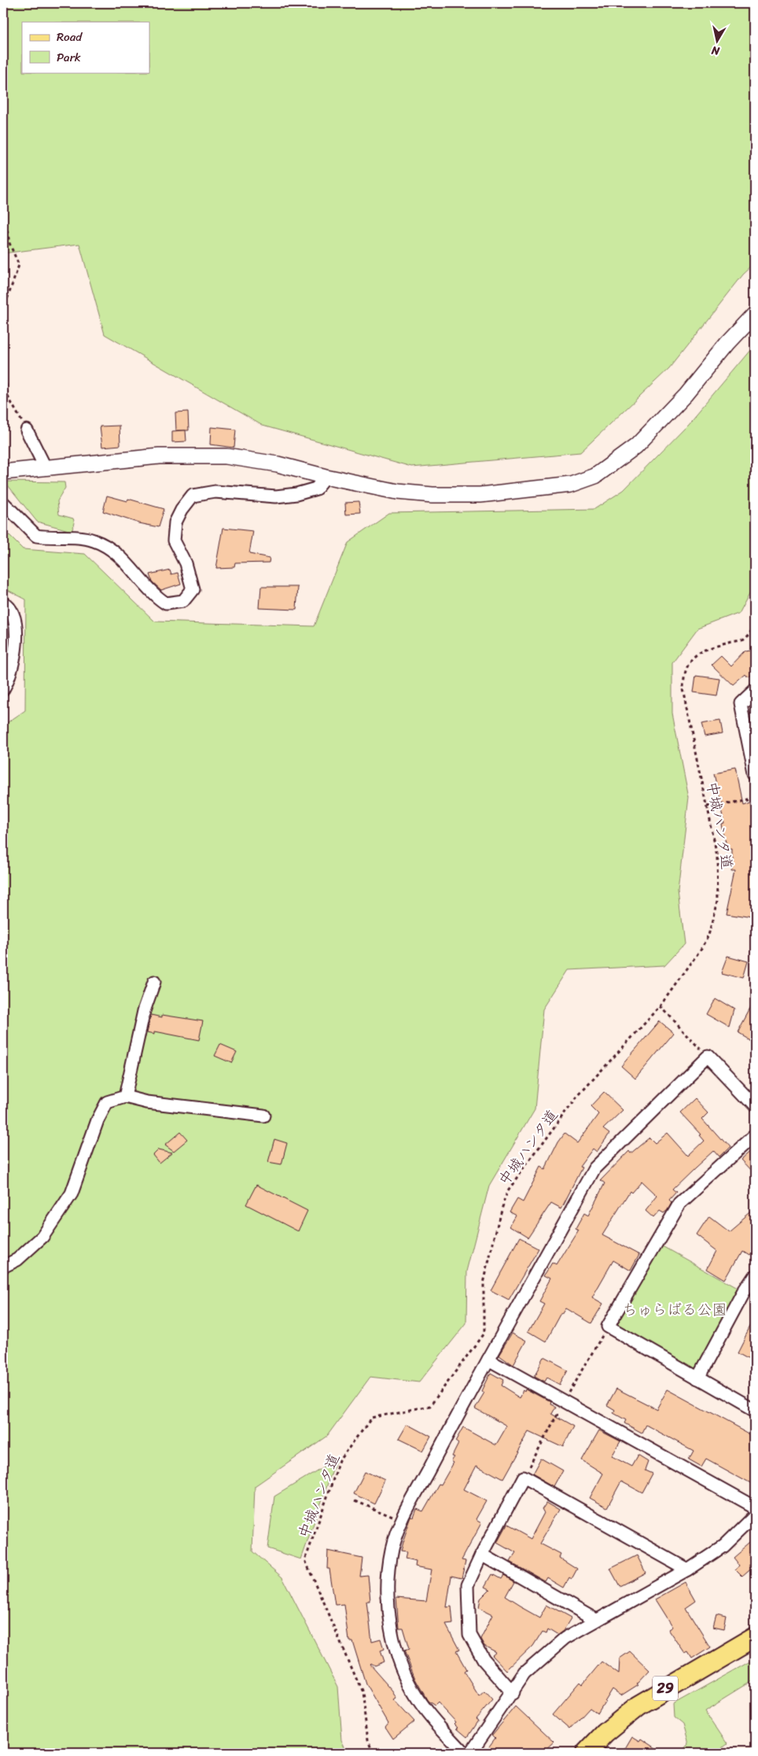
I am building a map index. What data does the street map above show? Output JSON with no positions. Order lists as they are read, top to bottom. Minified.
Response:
{"streets":{"main road":["29"],"path":["中城ハンタ道"]},"parks":["ちゅらばる公園"],"legend":["Road","Park"],"north":"bottom"}
